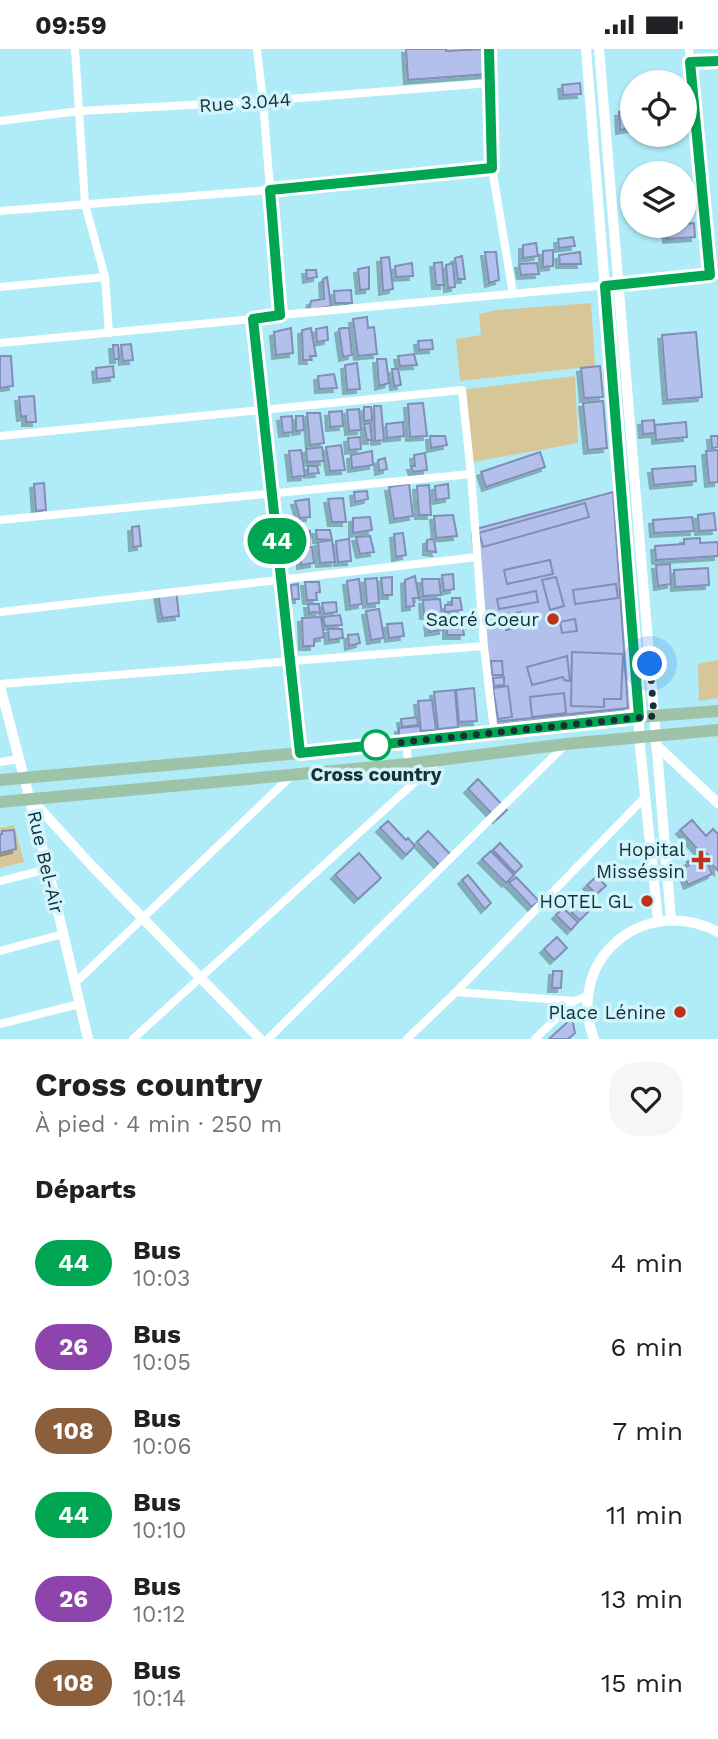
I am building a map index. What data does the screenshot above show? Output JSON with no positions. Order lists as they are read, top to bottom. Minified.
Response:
{"streets":{"main road":["Rue Bel-Air"],"street":["Rue 3.044"]},"places":{"other":["Sacré Coeur","Cross country","HOTEL GL","Place Lénine"],"health":["Hopital Misséssin"]},"lines":["bus line 44"],"page":{"status":"09:59","on_map":"44","heading":[["Cross country","À pied · 4 min · 250 m"],"Départs"],"list":[{"mark":"44","name":"Bus","note":"10:03","value":"4 min"},{"mark":"26","name":"Bus","note":"10:05","value":"6 min"},{"mark":"108","name":"Bus","note":"10:06","value":"7 min"},{"mark":"44","name":"Bus","note":"10:10","value":"11 min"},{"mark":"26","name":"Bus","note":"10:12","value":"13 min"},{"mark":"108","name":"Bus","note":"10:14","value":"15 min"}]}}
